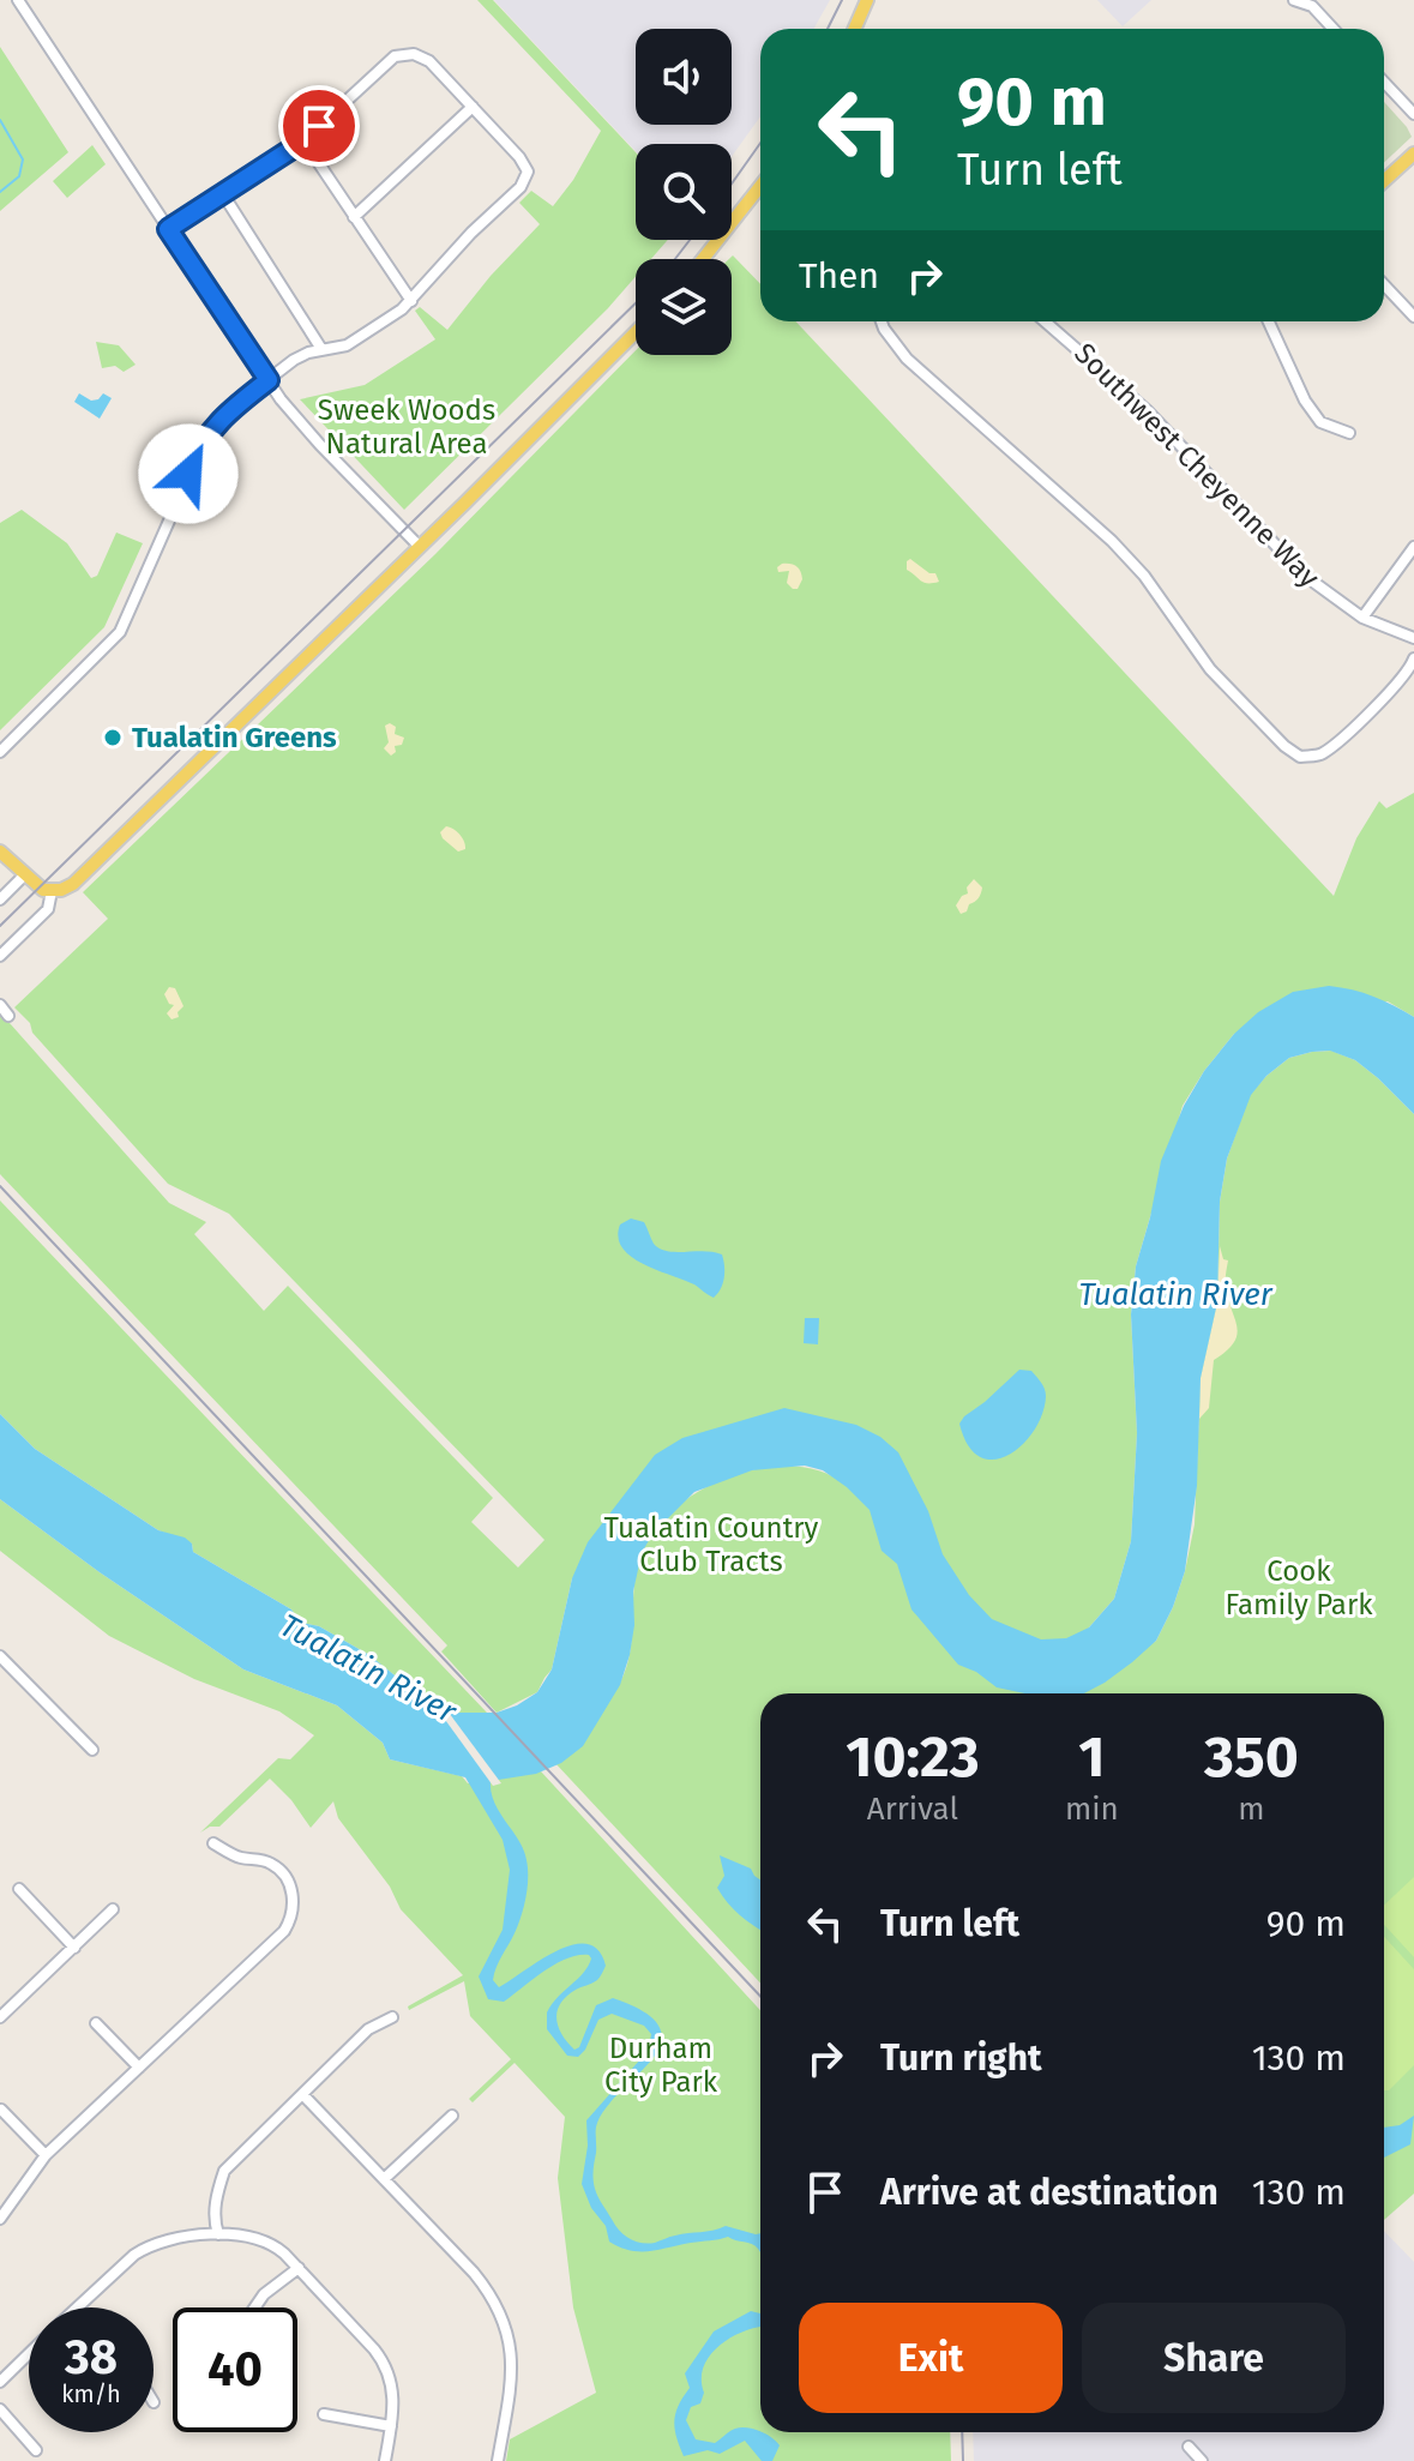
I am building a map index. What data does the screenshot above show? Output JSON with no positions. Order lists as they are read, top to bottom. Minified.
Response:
{"streets":{"street":["Southwest Cheyenne Way"]},"water":["Tualatin River"],"parks":["Sweek Woods Natural Area","Tualatin Country Club Tracts","Cook Family Park","Durham City Park"],"places":["Tualatin Greens"],"page":{"turn":["90 m","Turn left"],"then":"Then","eta":["10:23","Arrival","1","min","350","m"],"list":[{"name":"Turn left","value":"90 m"},{"name":"Turn right","value":"130 m"},{"name":"Arrive at destination","value":"130 m"}],"buttons":["Exit","Share"],"speed":"38 km/h","limit":"40"}}
